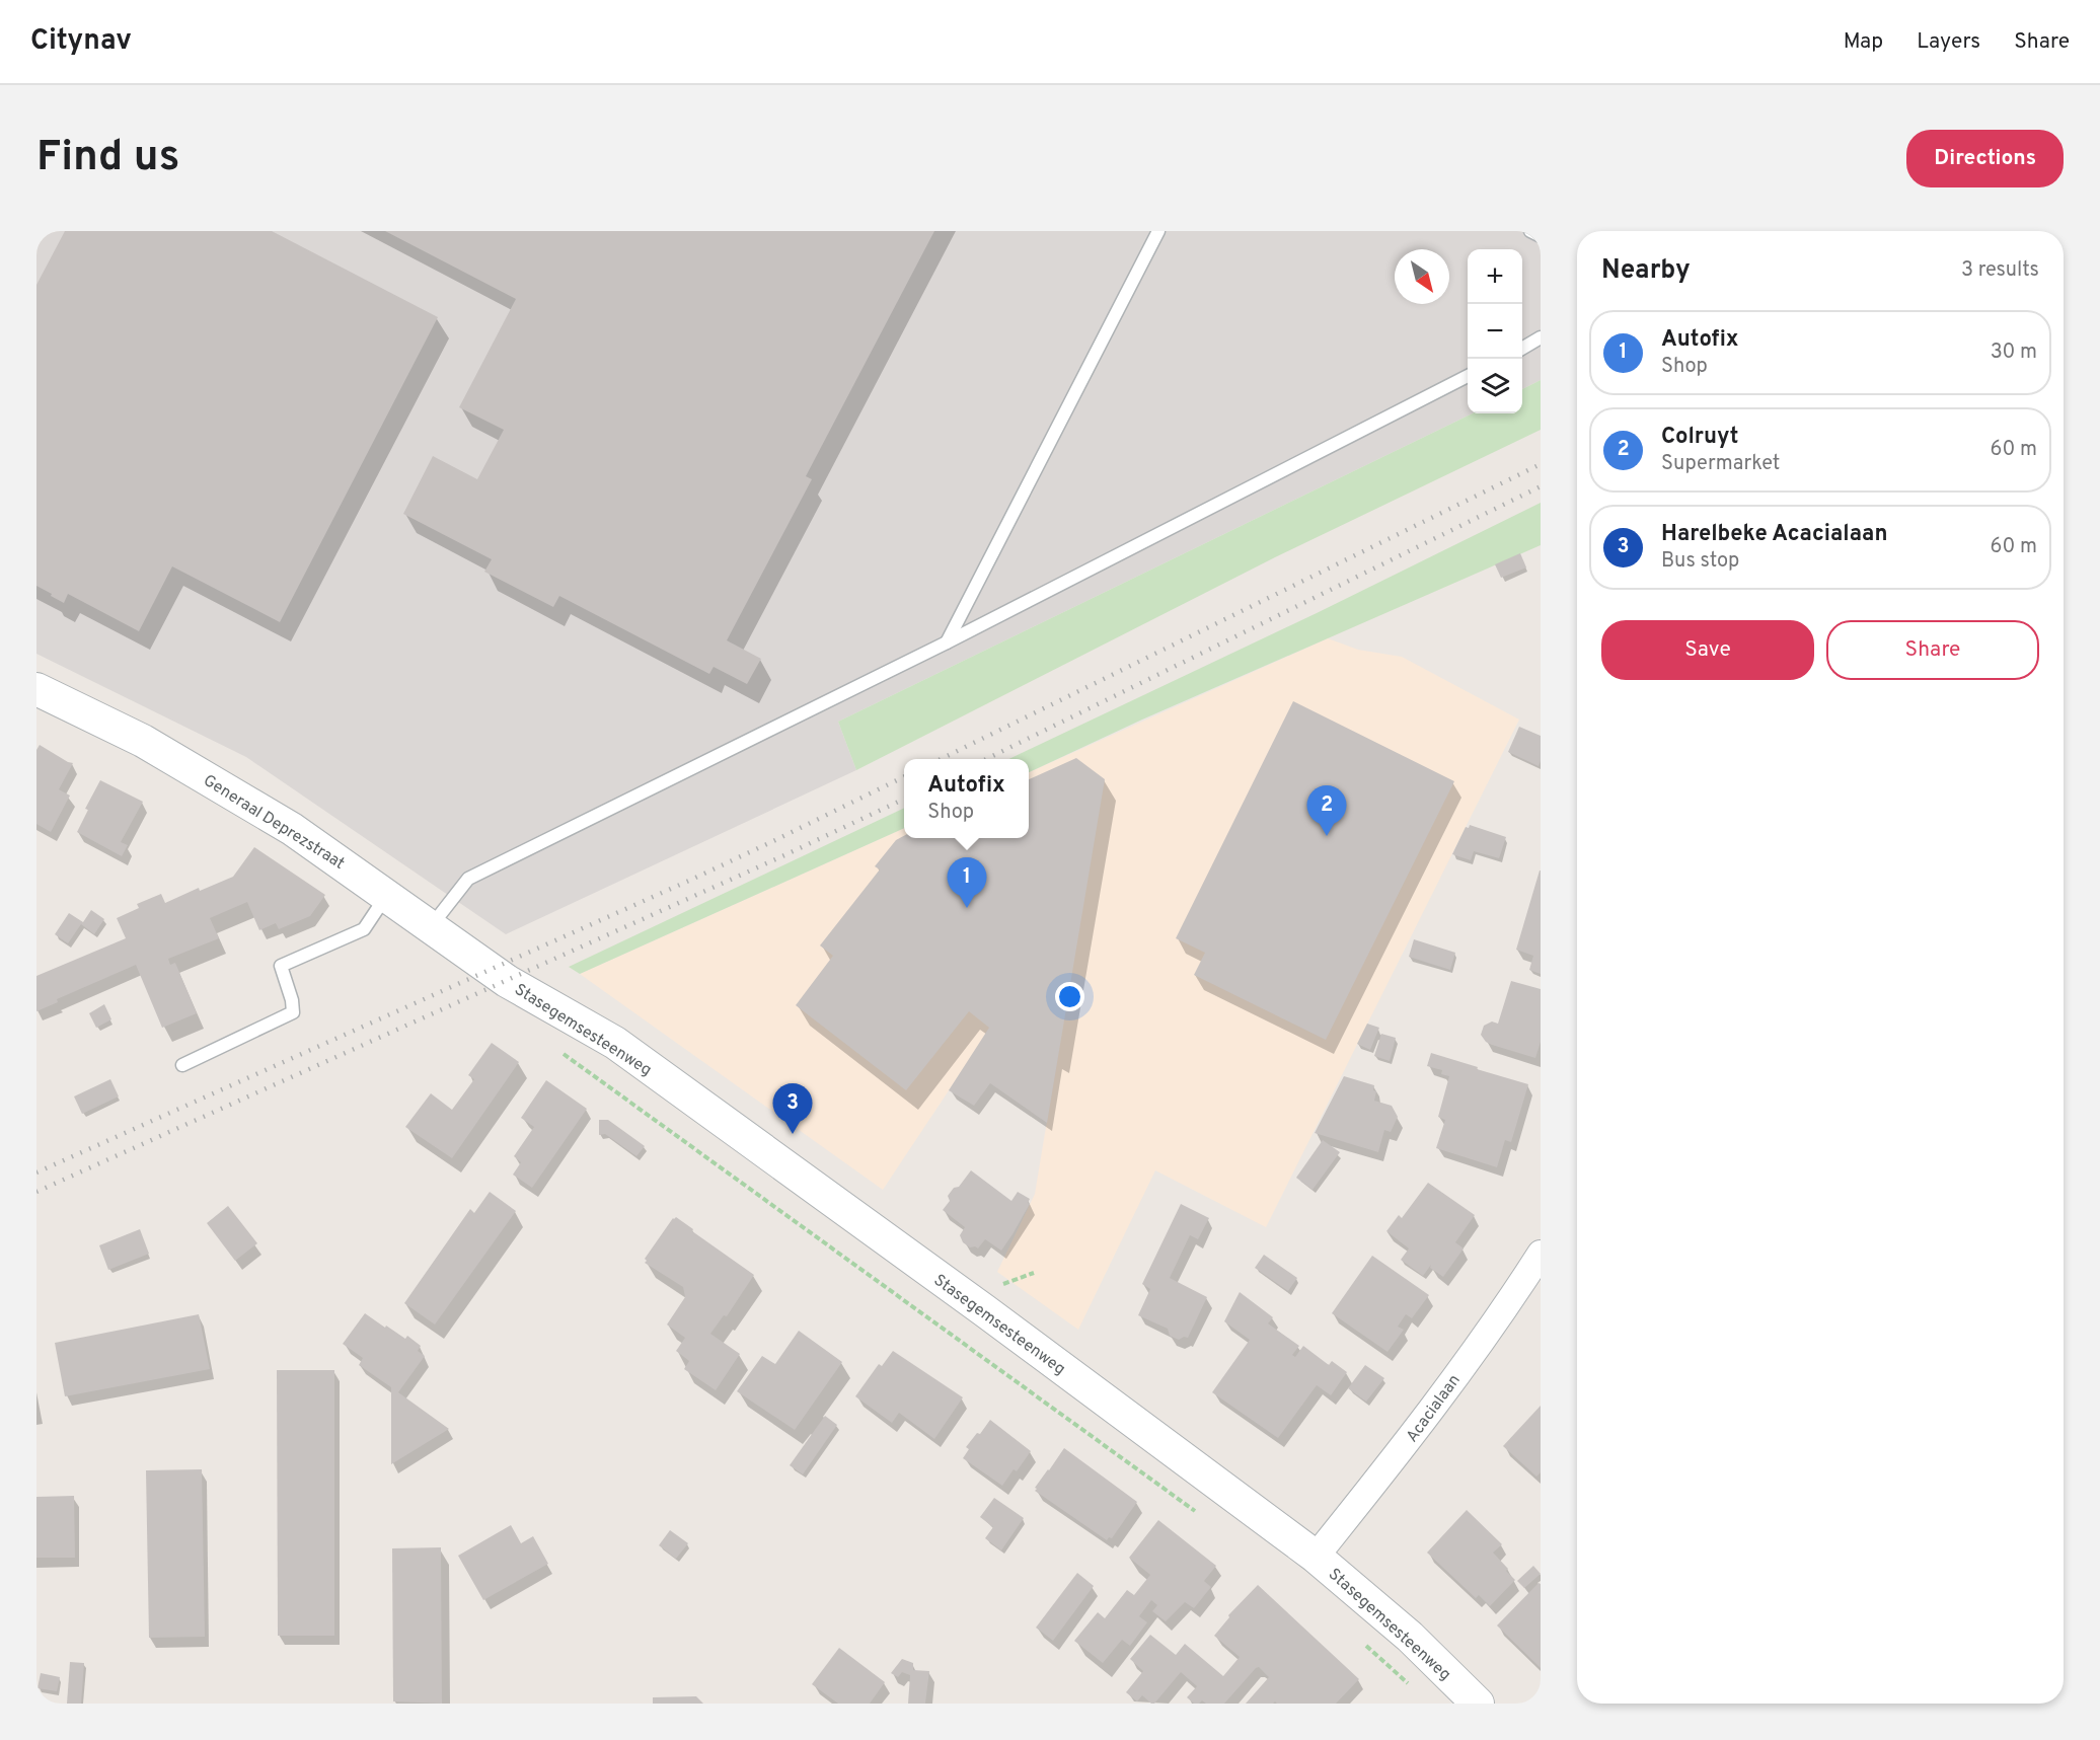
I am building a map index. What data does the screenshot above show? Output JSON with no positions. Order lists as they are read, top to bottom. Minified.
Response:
{"streets":{"street":["Generaal Deprezstraat","Stasegemsesteenweg","Acacialaan"]},"crossings":[["Generaal Deprezstraat","Stasegemsesteenweg"],["Stasegemsesteenweg","Acacialaan"]],"north":"bottom right","page":{"header":"Citynav","nav":["Map","Layers","Share"],"buttons":["Directions",["Save","Share"]],"title":"Find us","heading":["Nearby","3 results"],"map_buttons":["+","−"],"list":[{"mark":"1","name":"Autofix","note":"Shop","value":"30 m"},{"mark":"2","name":"Colruyt","note":"Supermarket","value":"60 m"},{"mark":"3","name":"Harelbeke Acacialaan","note":"Bus stop","value":"60 m"}],"popup":["Autofix","Shop"],"pins":["2","1","3"]}}
